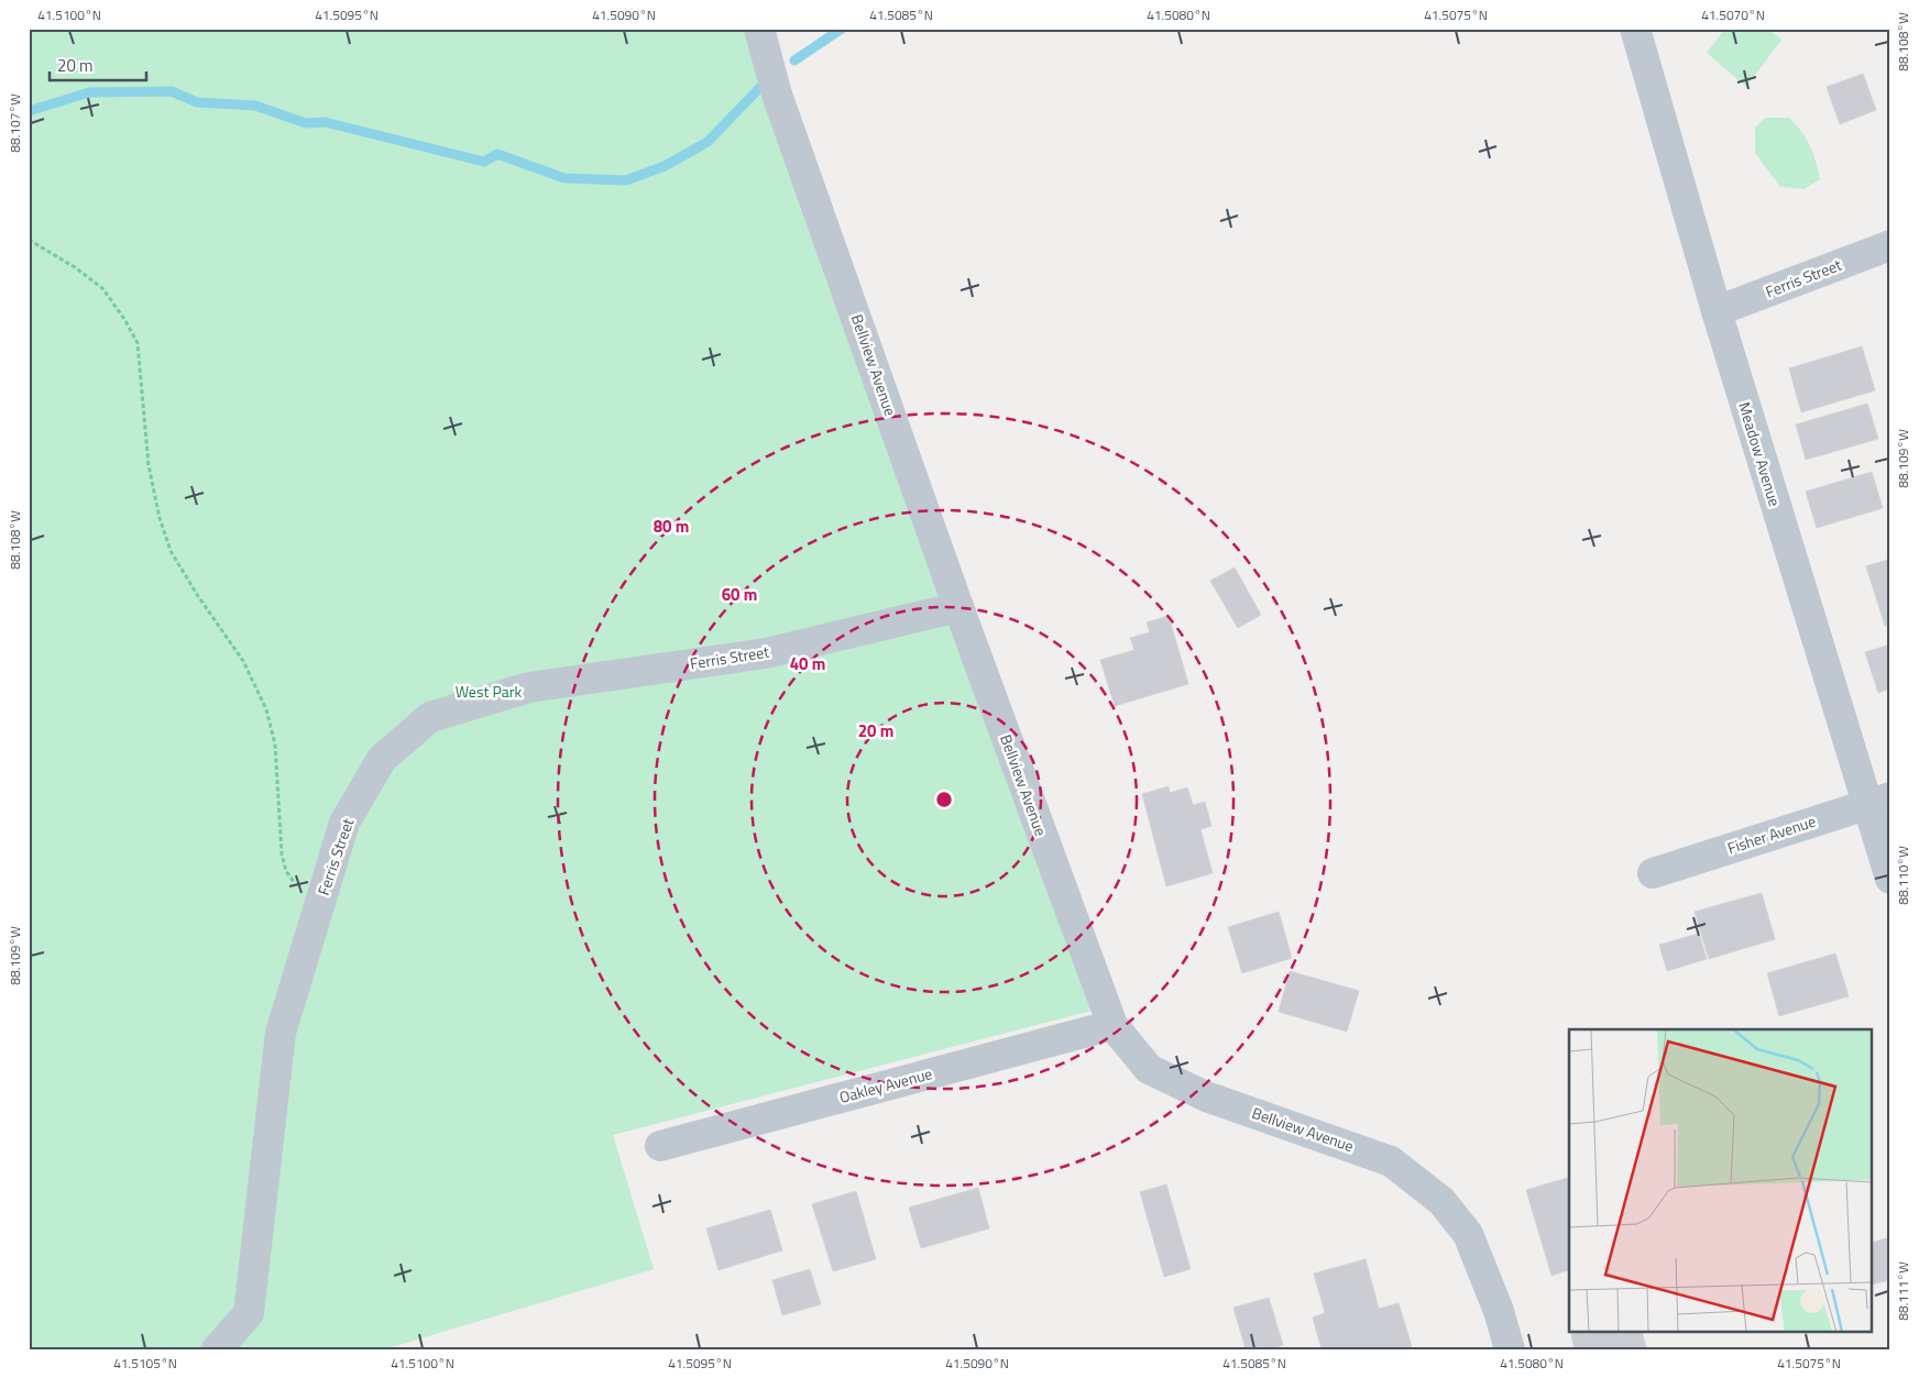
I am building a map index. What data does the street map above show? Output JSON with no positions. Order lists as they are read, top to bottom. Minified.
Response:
{"streets":{"street":["Ferris Street","Bellview Avenue","Meadow Avenue","Fisher Avenue","Oakley Avenue"]},"crossings":[["Ferris Street","Bellview Avenue"],["Ferris Street","Meadow Avenue"],["Bellview Avenue","Oakley Avenue"],["Meadow Avenue","Fisher Avenue"]],"parks":["West Park"],"scale_bar":"20 m","coordinates":["41.5100°N","41.5095°N","41.5090°N","41.5085°N","41.5080°N","41.5075°N","41.5070°N","88.108°W","88.107°W","88.109°W","88.110°W","88.111°W","41.5105°N"],"rings":["80 m","60 m","40 m","20 m"]}
